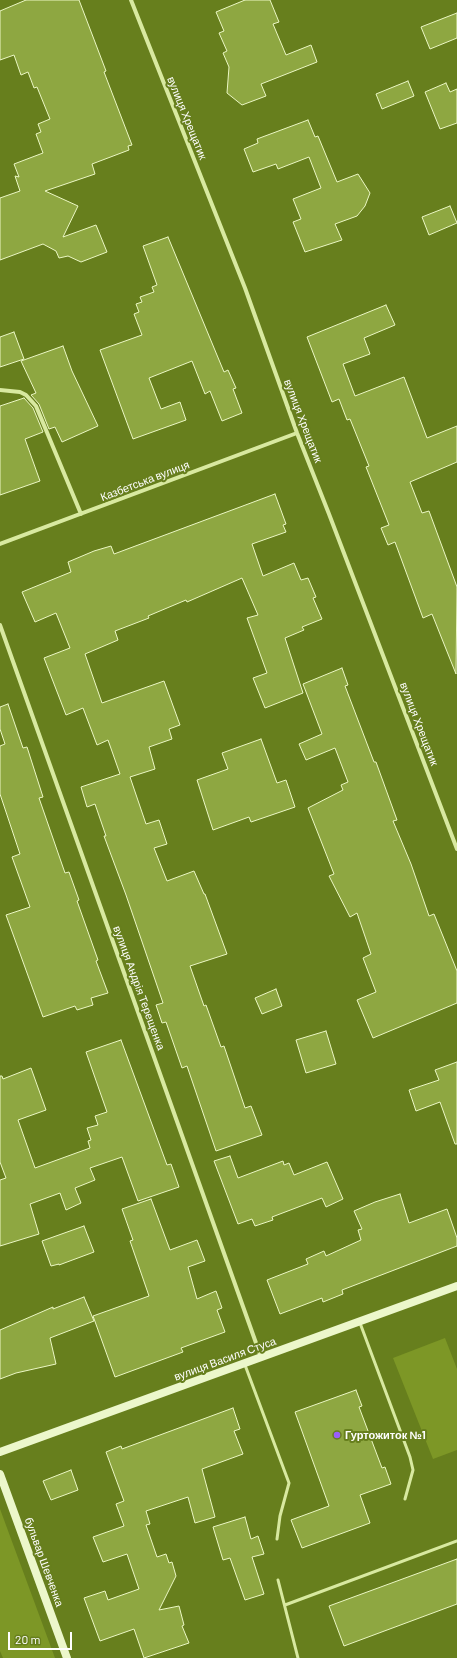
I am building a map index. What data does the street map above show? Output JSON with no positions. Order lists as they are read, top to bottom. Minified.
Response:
{"streets":{"street":["вулиця Хрещатик","Казбетська вулиця","вулиця Андрія Терещенка","вулиця Василя Стуса","бульвар Шевченка"]},"crossings":[["вулиця Хрещатик","Казбетська вулиця"],["вулиця Андрія Терещенка","вулиця Василя Стуса"]],"places":["Гуртожиток №1"],"scale_bar":"20 m"}
